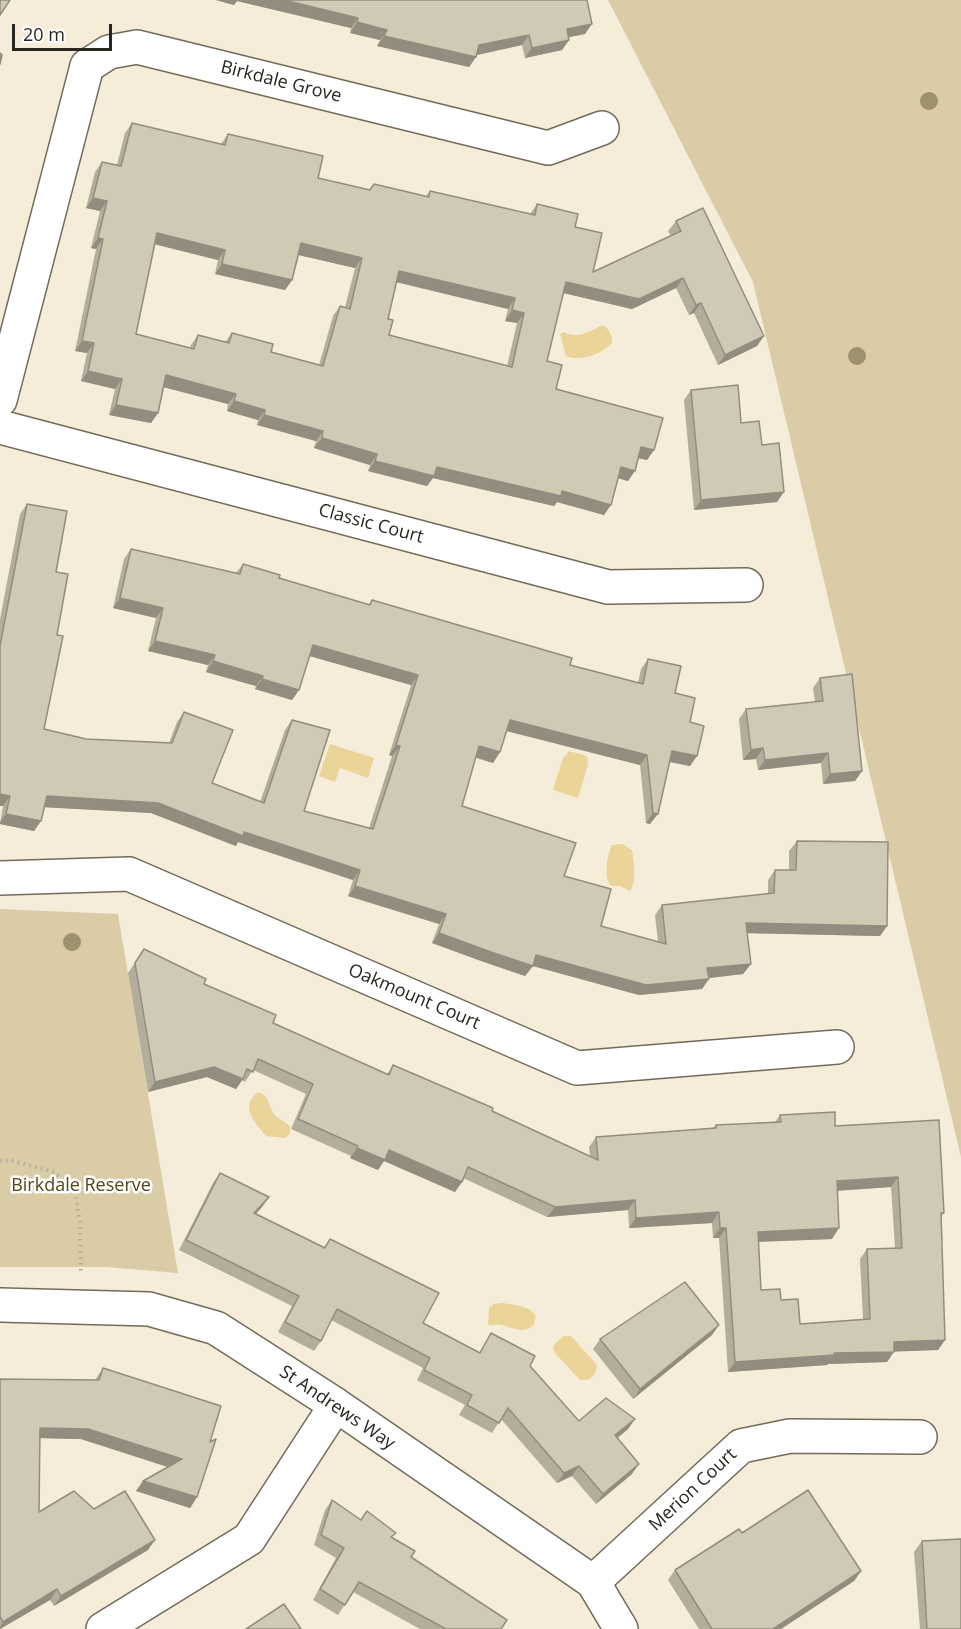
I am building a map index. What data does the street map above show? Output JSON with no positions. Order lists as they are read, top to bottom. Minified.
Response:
{"streets":{"street":["Birkdale Grove","Classic Court","Oakmount Court","St Andrews Way","Merion Court"]},"crossings":[["St Andrews Way","Merion Court"]],"parks":["Birkdale Reserve"],"scale_bar":"20 m"}
